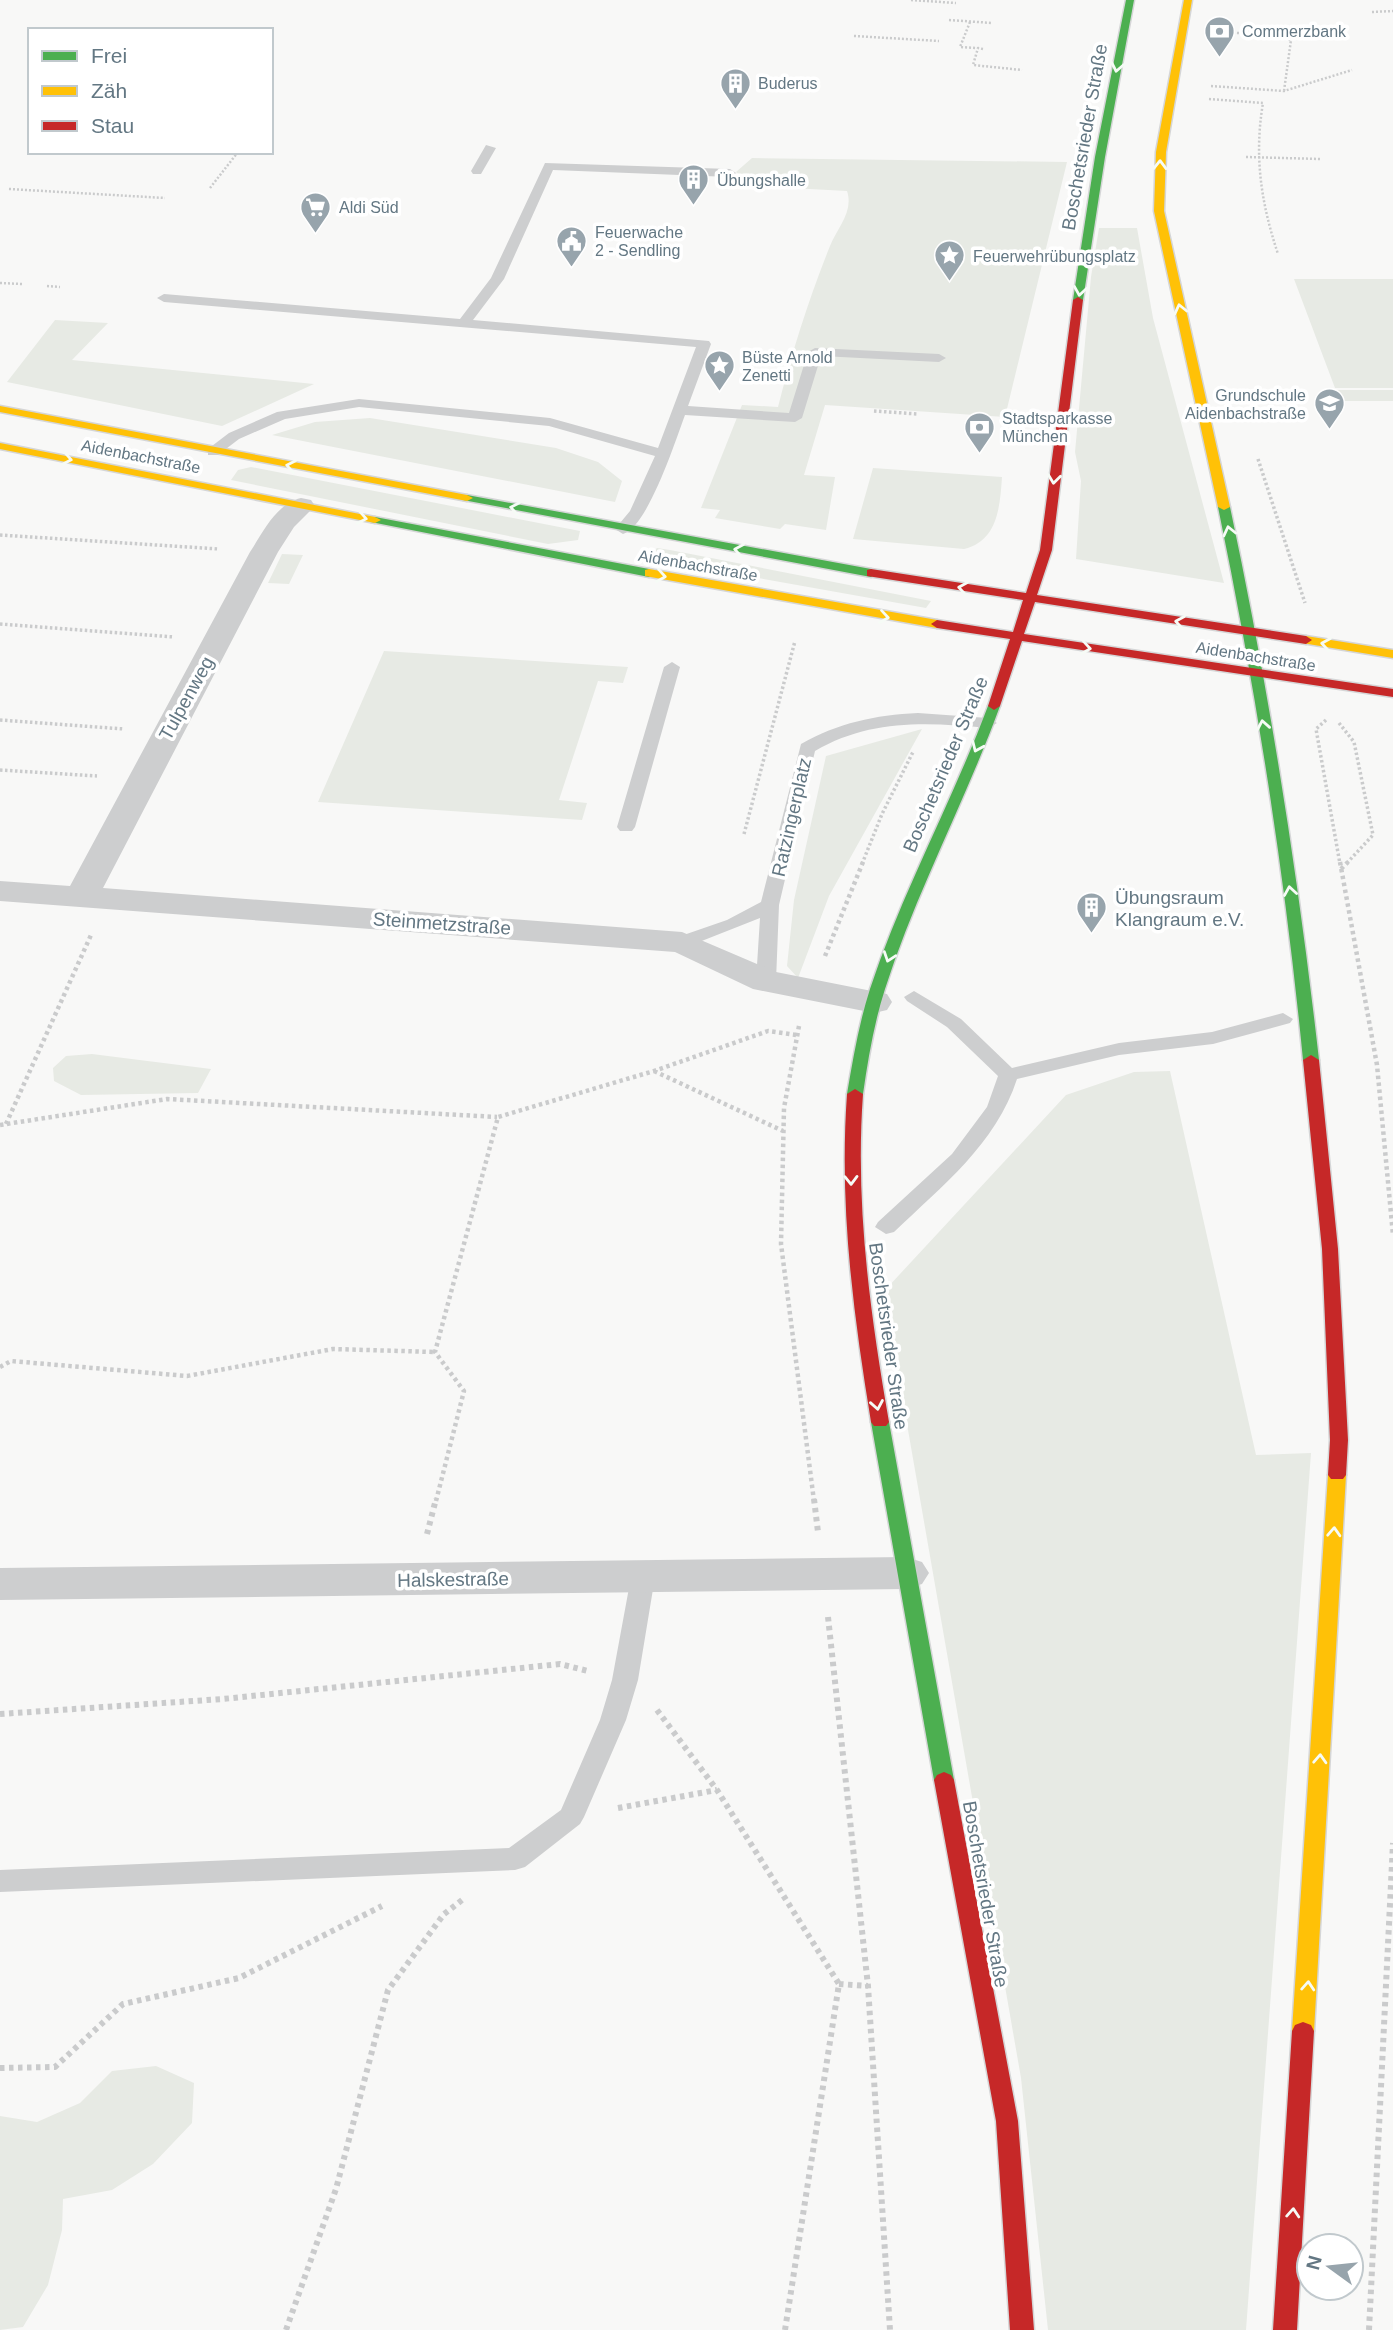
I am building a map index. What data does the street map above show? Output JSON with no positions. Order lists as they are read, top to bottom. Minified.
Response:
{"streets":{"main road":["Boschetsrieder Straße","Aidenbachstraße"],"street":["Tulpenweg","Steinmetzstraße","Halskestraße"],"lane":["Ratzingerplatz"]},"crossings":[["Boschetsrieder Straße","Aidenbachstraße"],["Boschetsrieder Straße","Ratzingerplatz"],["Boschetsrieder Straße","Steinmetzstraße"],["Boschetsrieder Straße","Halskestraße"],["Aidenbachstraße","Tulpenweg"],["Tulpenweg","Steinmetzstraße"],["Ratzingerplatz","Steinmetzstraße"]],"one_way":["Boschetsrieder Straße"],"places":{"bank":["Commerzbank","Stadtsparkasse München"],"building":["Buderus","Übungshalle","Übungsraum Klangraum e.V."],"supermarket":["Aldi Süd"],"public building":["Feuerwache 2 - Sendling"],"place":["Feuerwehrübungsplatz","Büste Arnold Zenetti"],"school or university":["Grundschule Aidenbachstraße"]},"legend":["Frei","Zäh","Stau"],"north":"left"}
